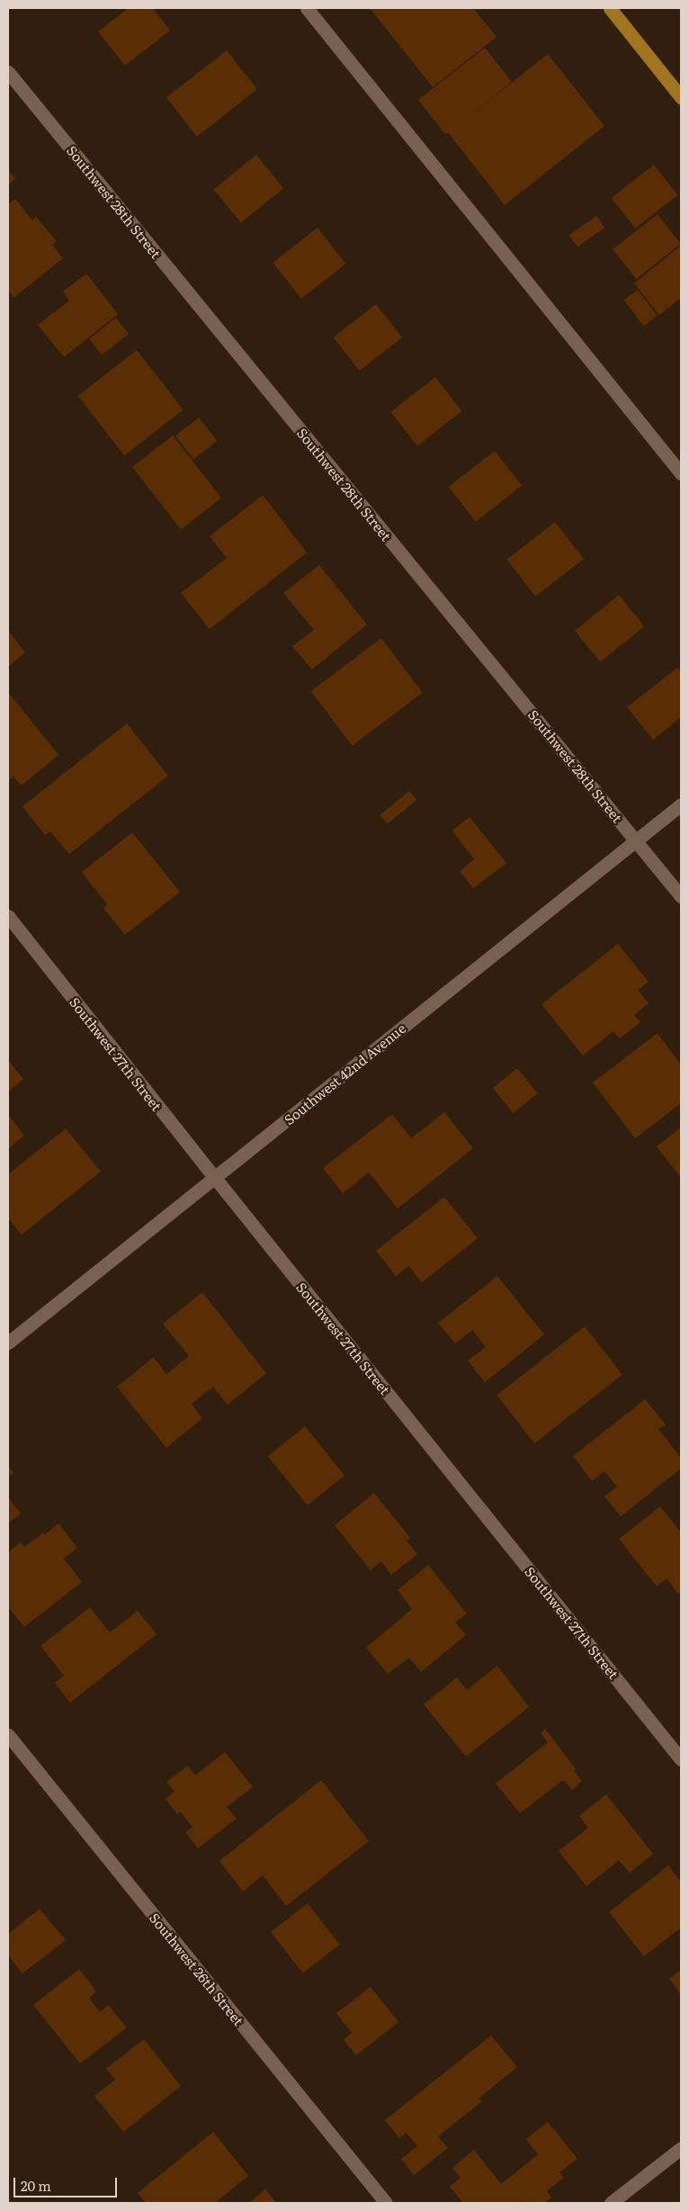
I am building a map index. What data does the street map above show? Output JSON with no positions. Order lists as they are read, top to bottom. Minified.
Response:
{"streets":{"street":["Southwest 28th Street","Southwest 27th Street","Southwest 42nd Avenue","Southwest 26th Street"]},"crossings":[["Southwest 28th Street","Southwest 42nd Avenue"],["Southwest 27th Street","Southwest 42nd Avenue"]],"scale_bar":"20 m"}
